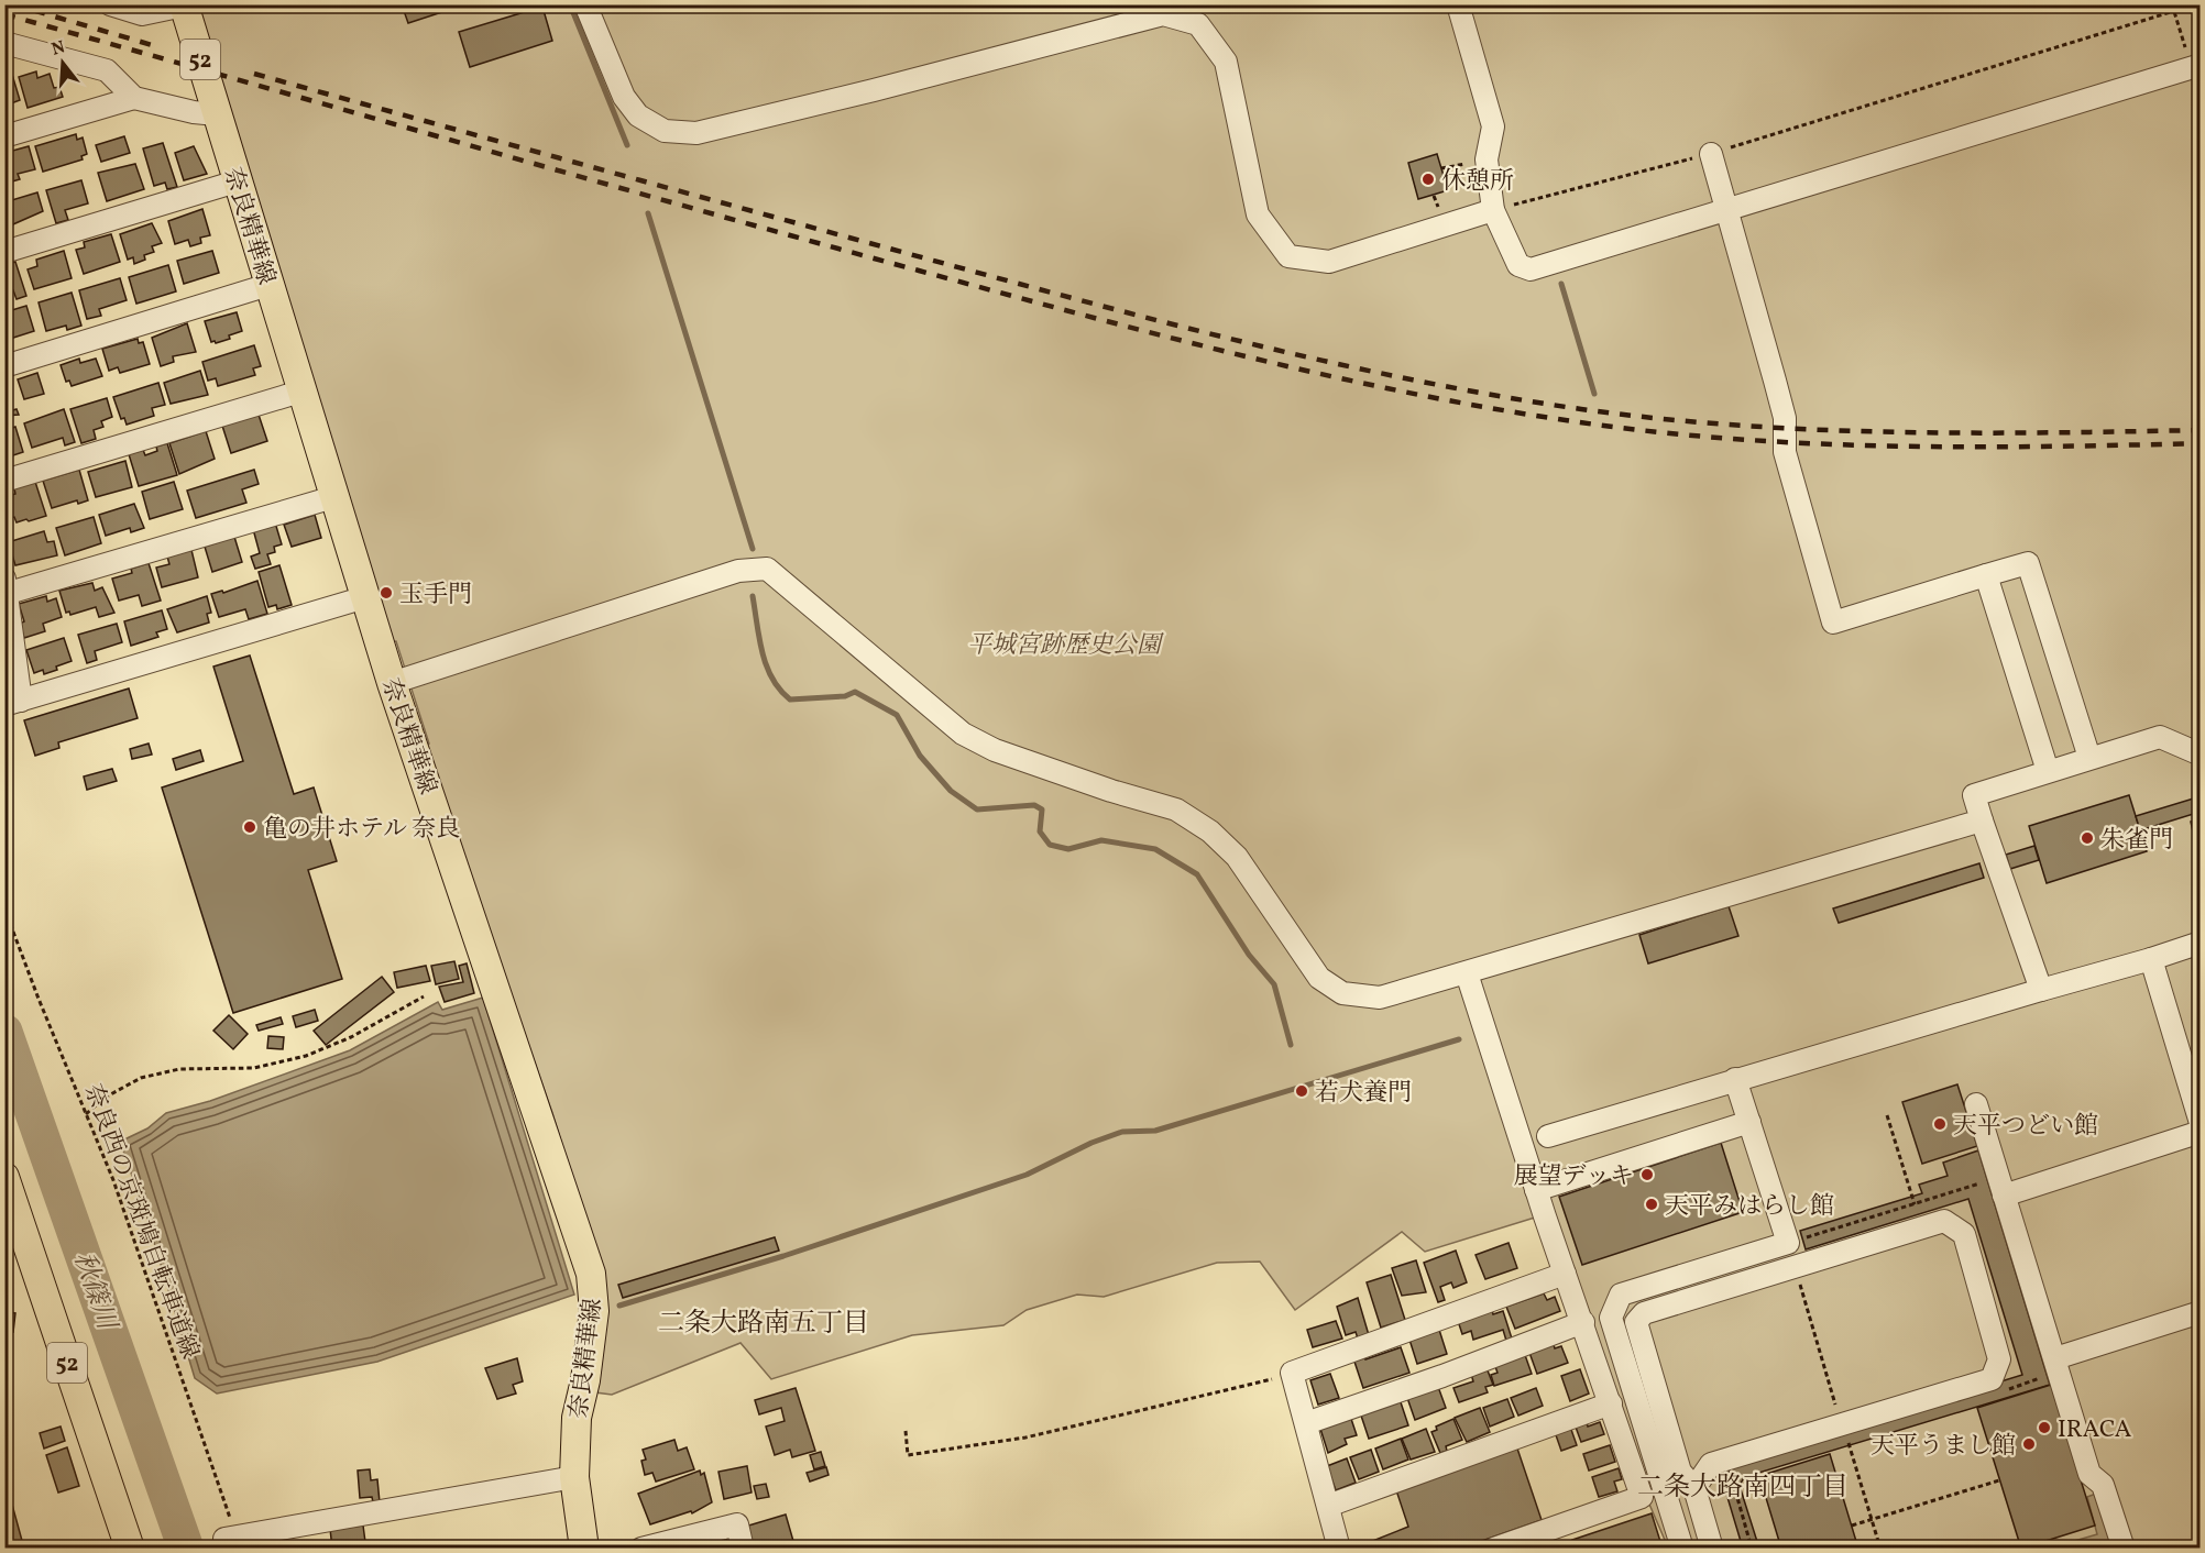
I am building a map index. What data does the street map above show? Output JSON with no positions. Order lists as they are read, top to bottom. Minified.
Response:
{"streets":{"main road":["52","奈良精華線"],"path":["奈良西の京斑鳩自転車道線"]},"districts":["二条大路南五丁目","二条大路南四丁目"],"water":["秋篠川"],"parks":["平城宮跡歴史公園"],"places":["休憩所","玉手門","亀の井ホテル 奈良","朱雀門","若犬養門","天平つどい館","展望デッキ","天平みはらし館","IRACA","天平うまし館"],"north":"top"}
